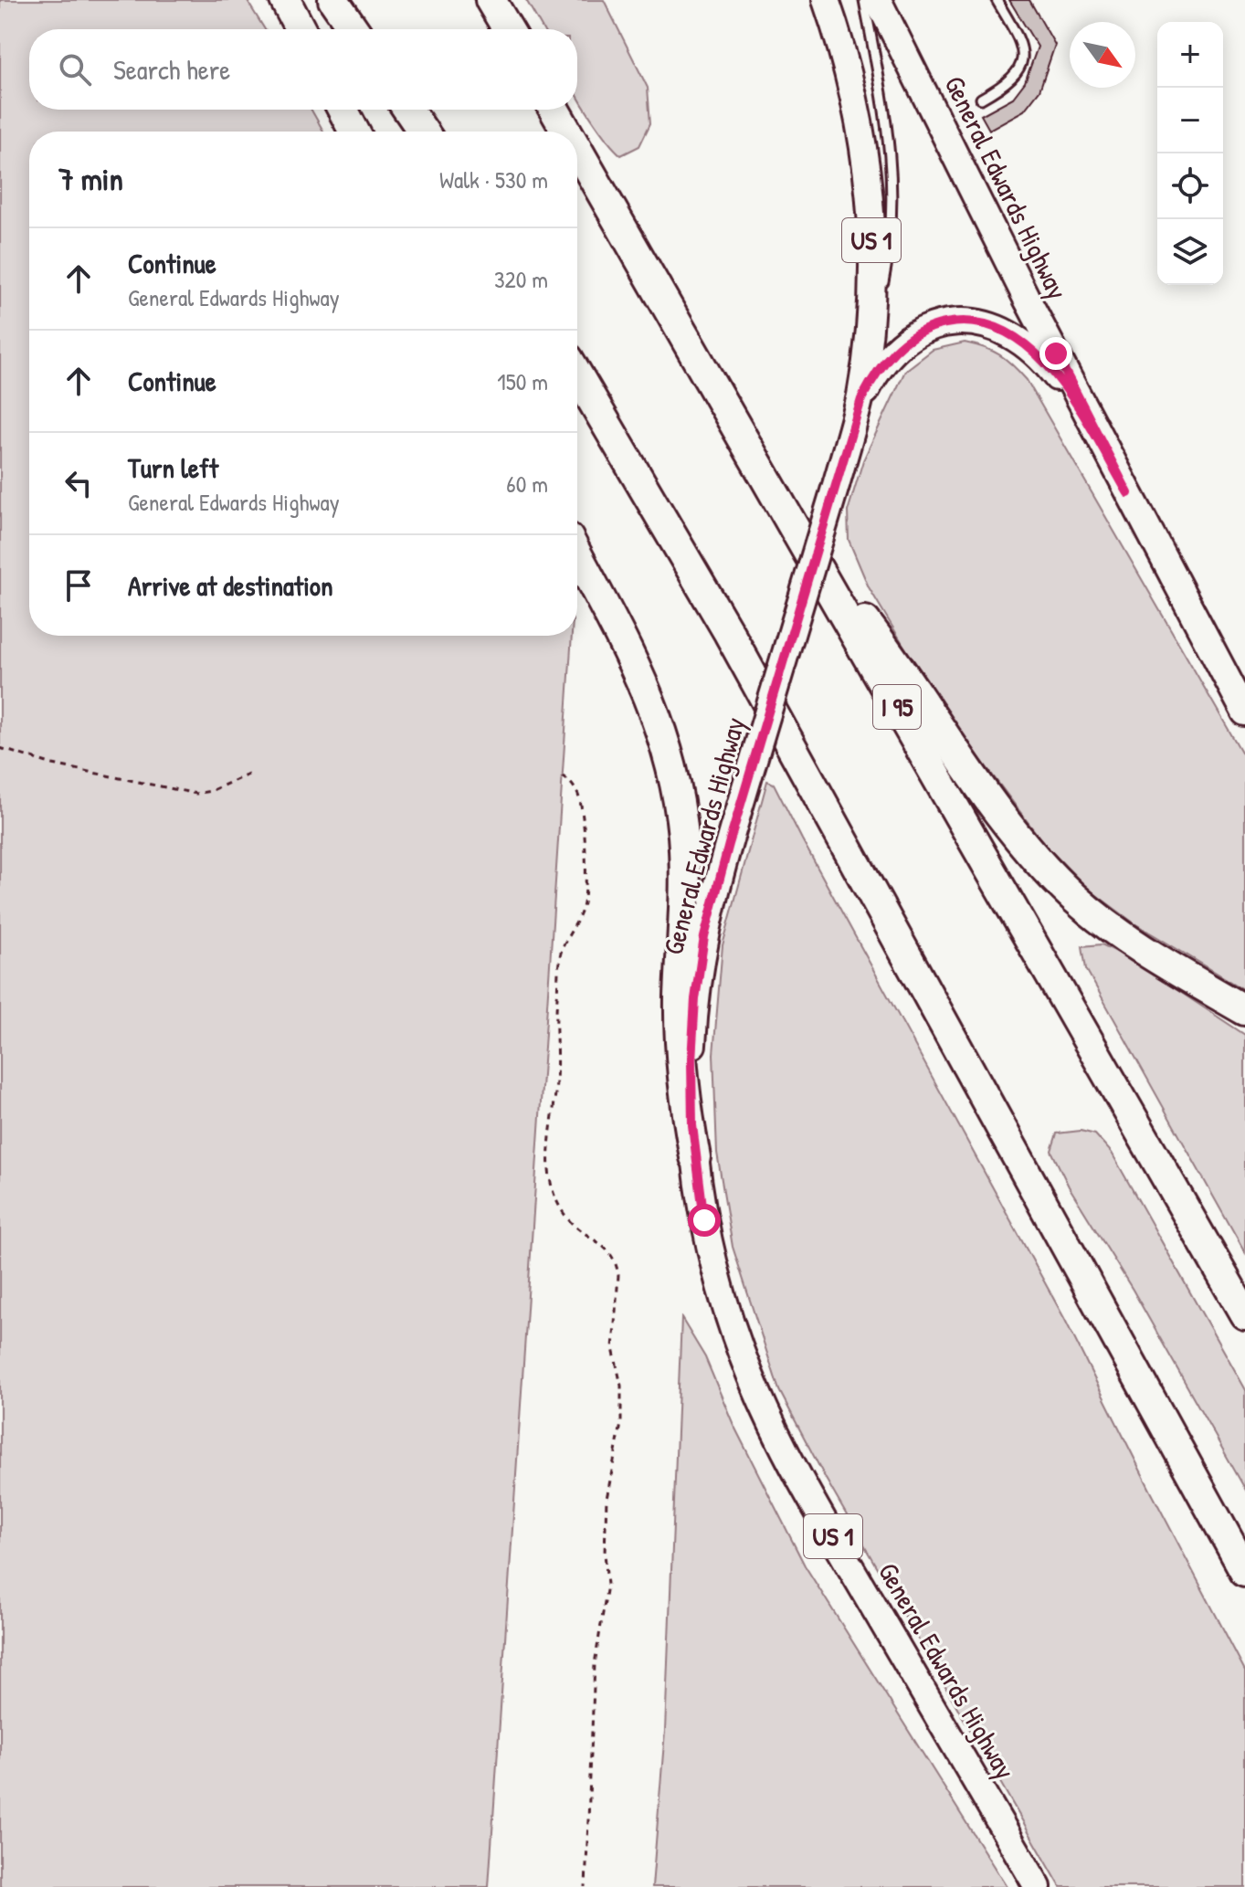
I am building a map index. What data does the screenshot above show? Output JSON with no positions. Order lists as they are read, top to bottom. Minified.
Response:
{"streets":{"highway":["I 95"],"main road":["General Edwards Highway","US 1"]},"north":"bottom right","page":{"map_buttons":["+","−"],"search":"Search here","heading":["7 min","Walk · 530 m"],"list":[["Continue","General Edwards Highway","320 m"],["Continue","150 m"],["Turn left","General Edwards Highway","60 m"],"Arrive at destination"]}}
